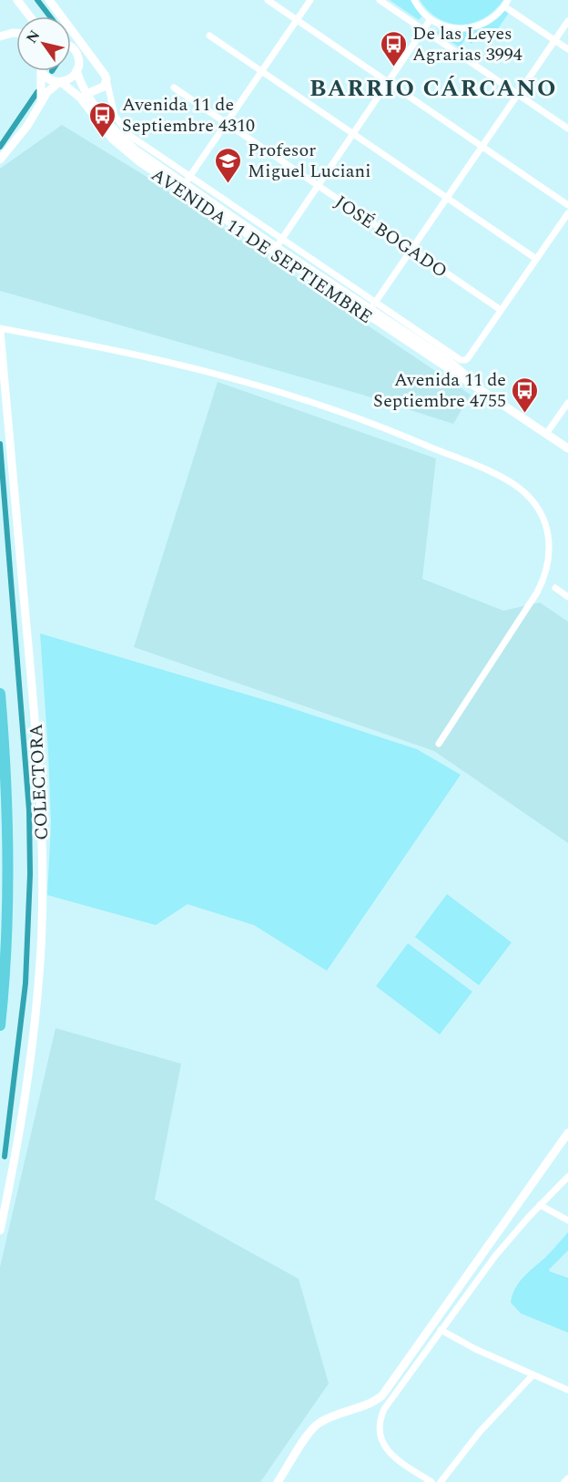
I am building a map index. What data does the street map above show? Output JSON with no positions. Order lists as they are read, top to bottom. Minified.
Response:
{"streets":{"main road":["AVENIDA 11 DE SEPTIEMBRE","COLECTORA"],"street":["JOSÉ BOGADO"]},"districts":["BARRIO CÁRCANO"],"places":{"bus stop":["De las Leyes Agrarias 3994","Avenida 11 de Septiembre 4310","Avenida 11 de Septiembre 4755"],"school or university":["Profesor Miguel Luciani"]},"north":"top left"}
